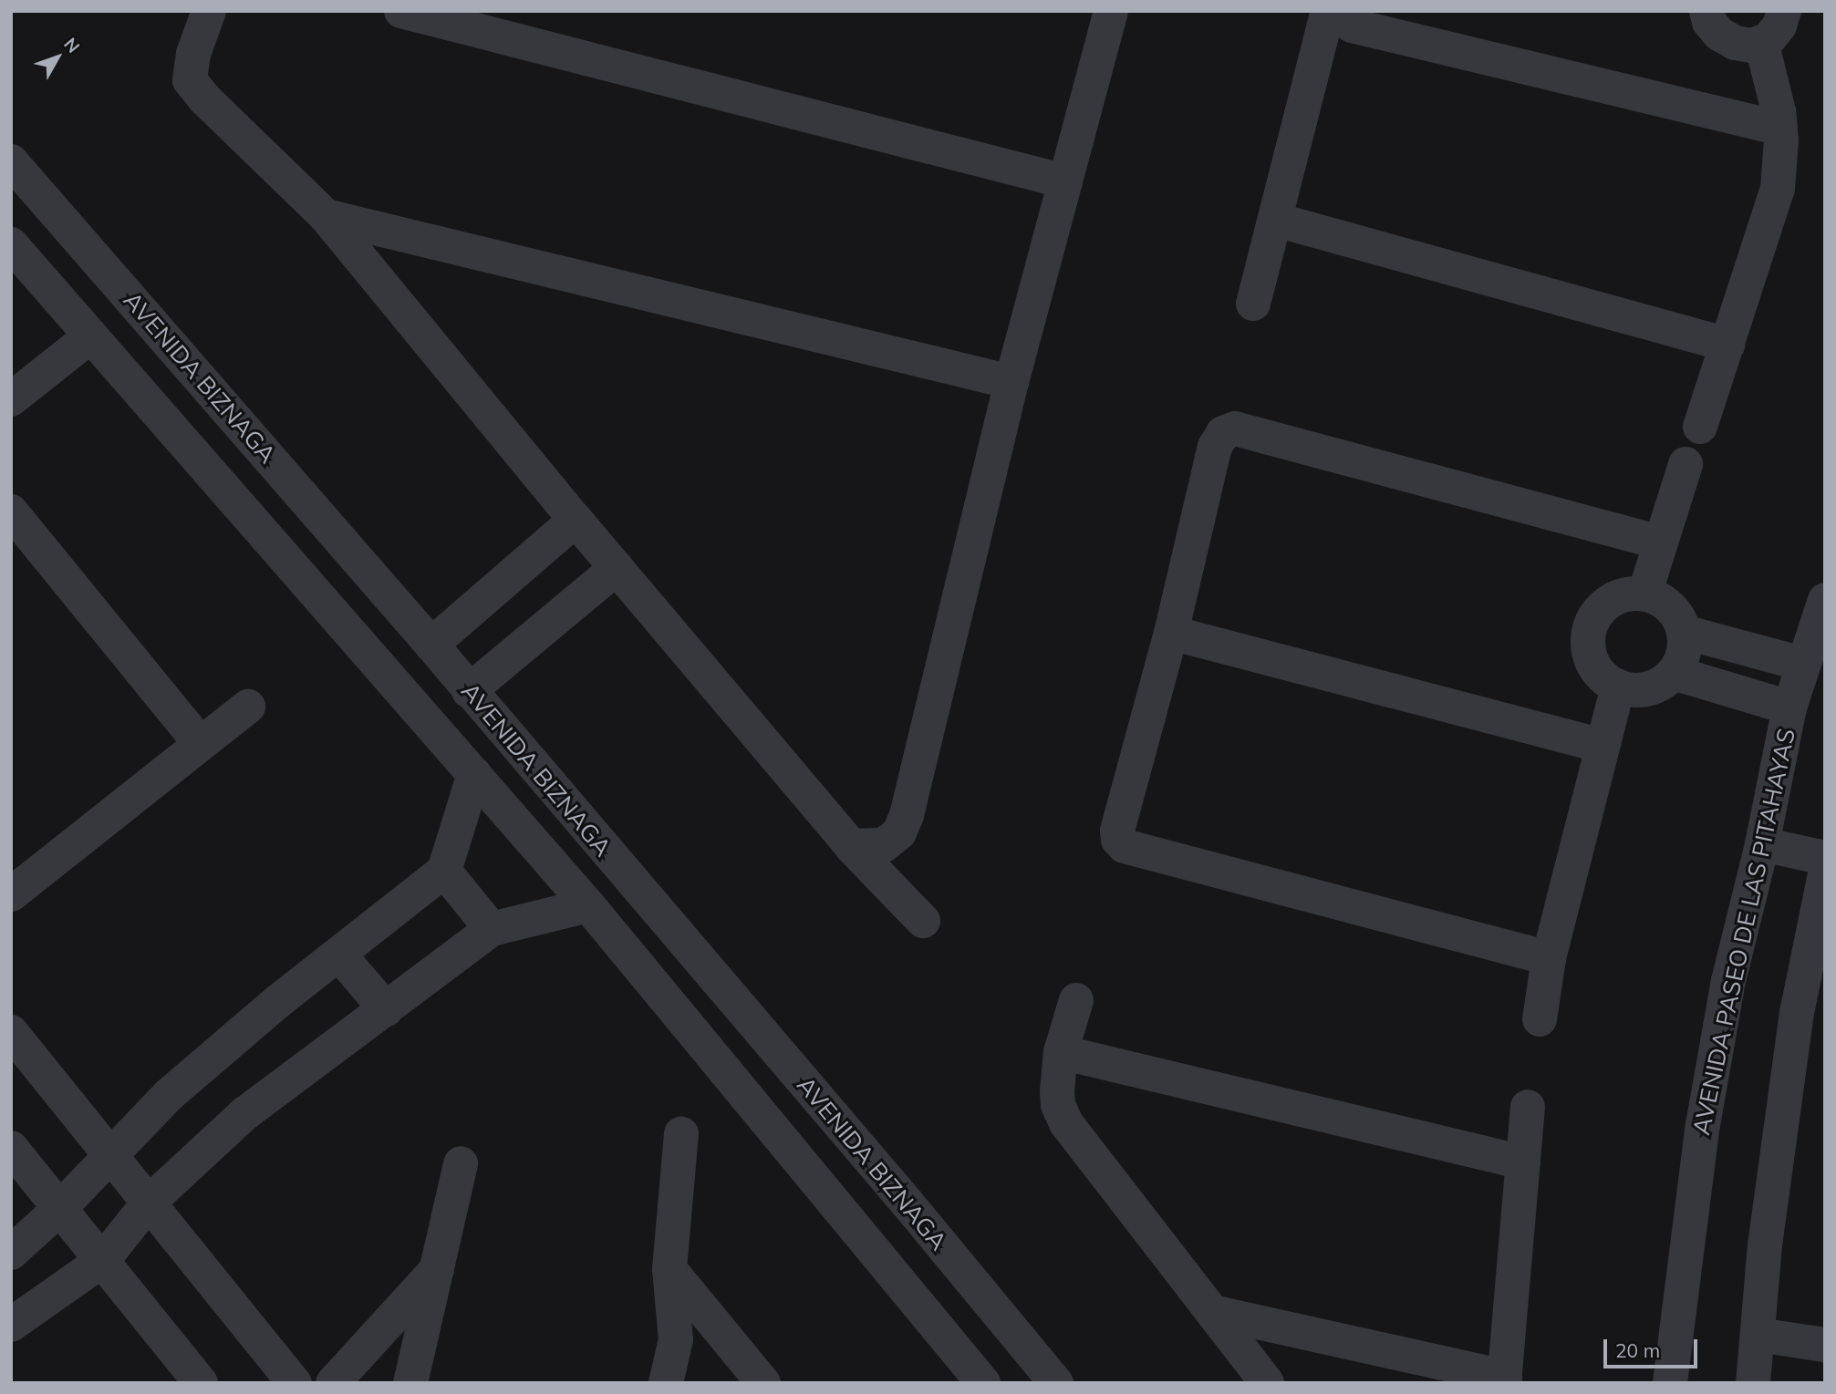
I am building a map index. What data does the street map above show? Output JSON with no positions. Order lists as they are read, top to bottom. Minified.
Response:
{"streets":{"street":["AVENIDA BIZNAGA","AVENIDA PASEO DE LAS PITAHAYAS"]},"scale_bar":"20 m","north":"top right"}
